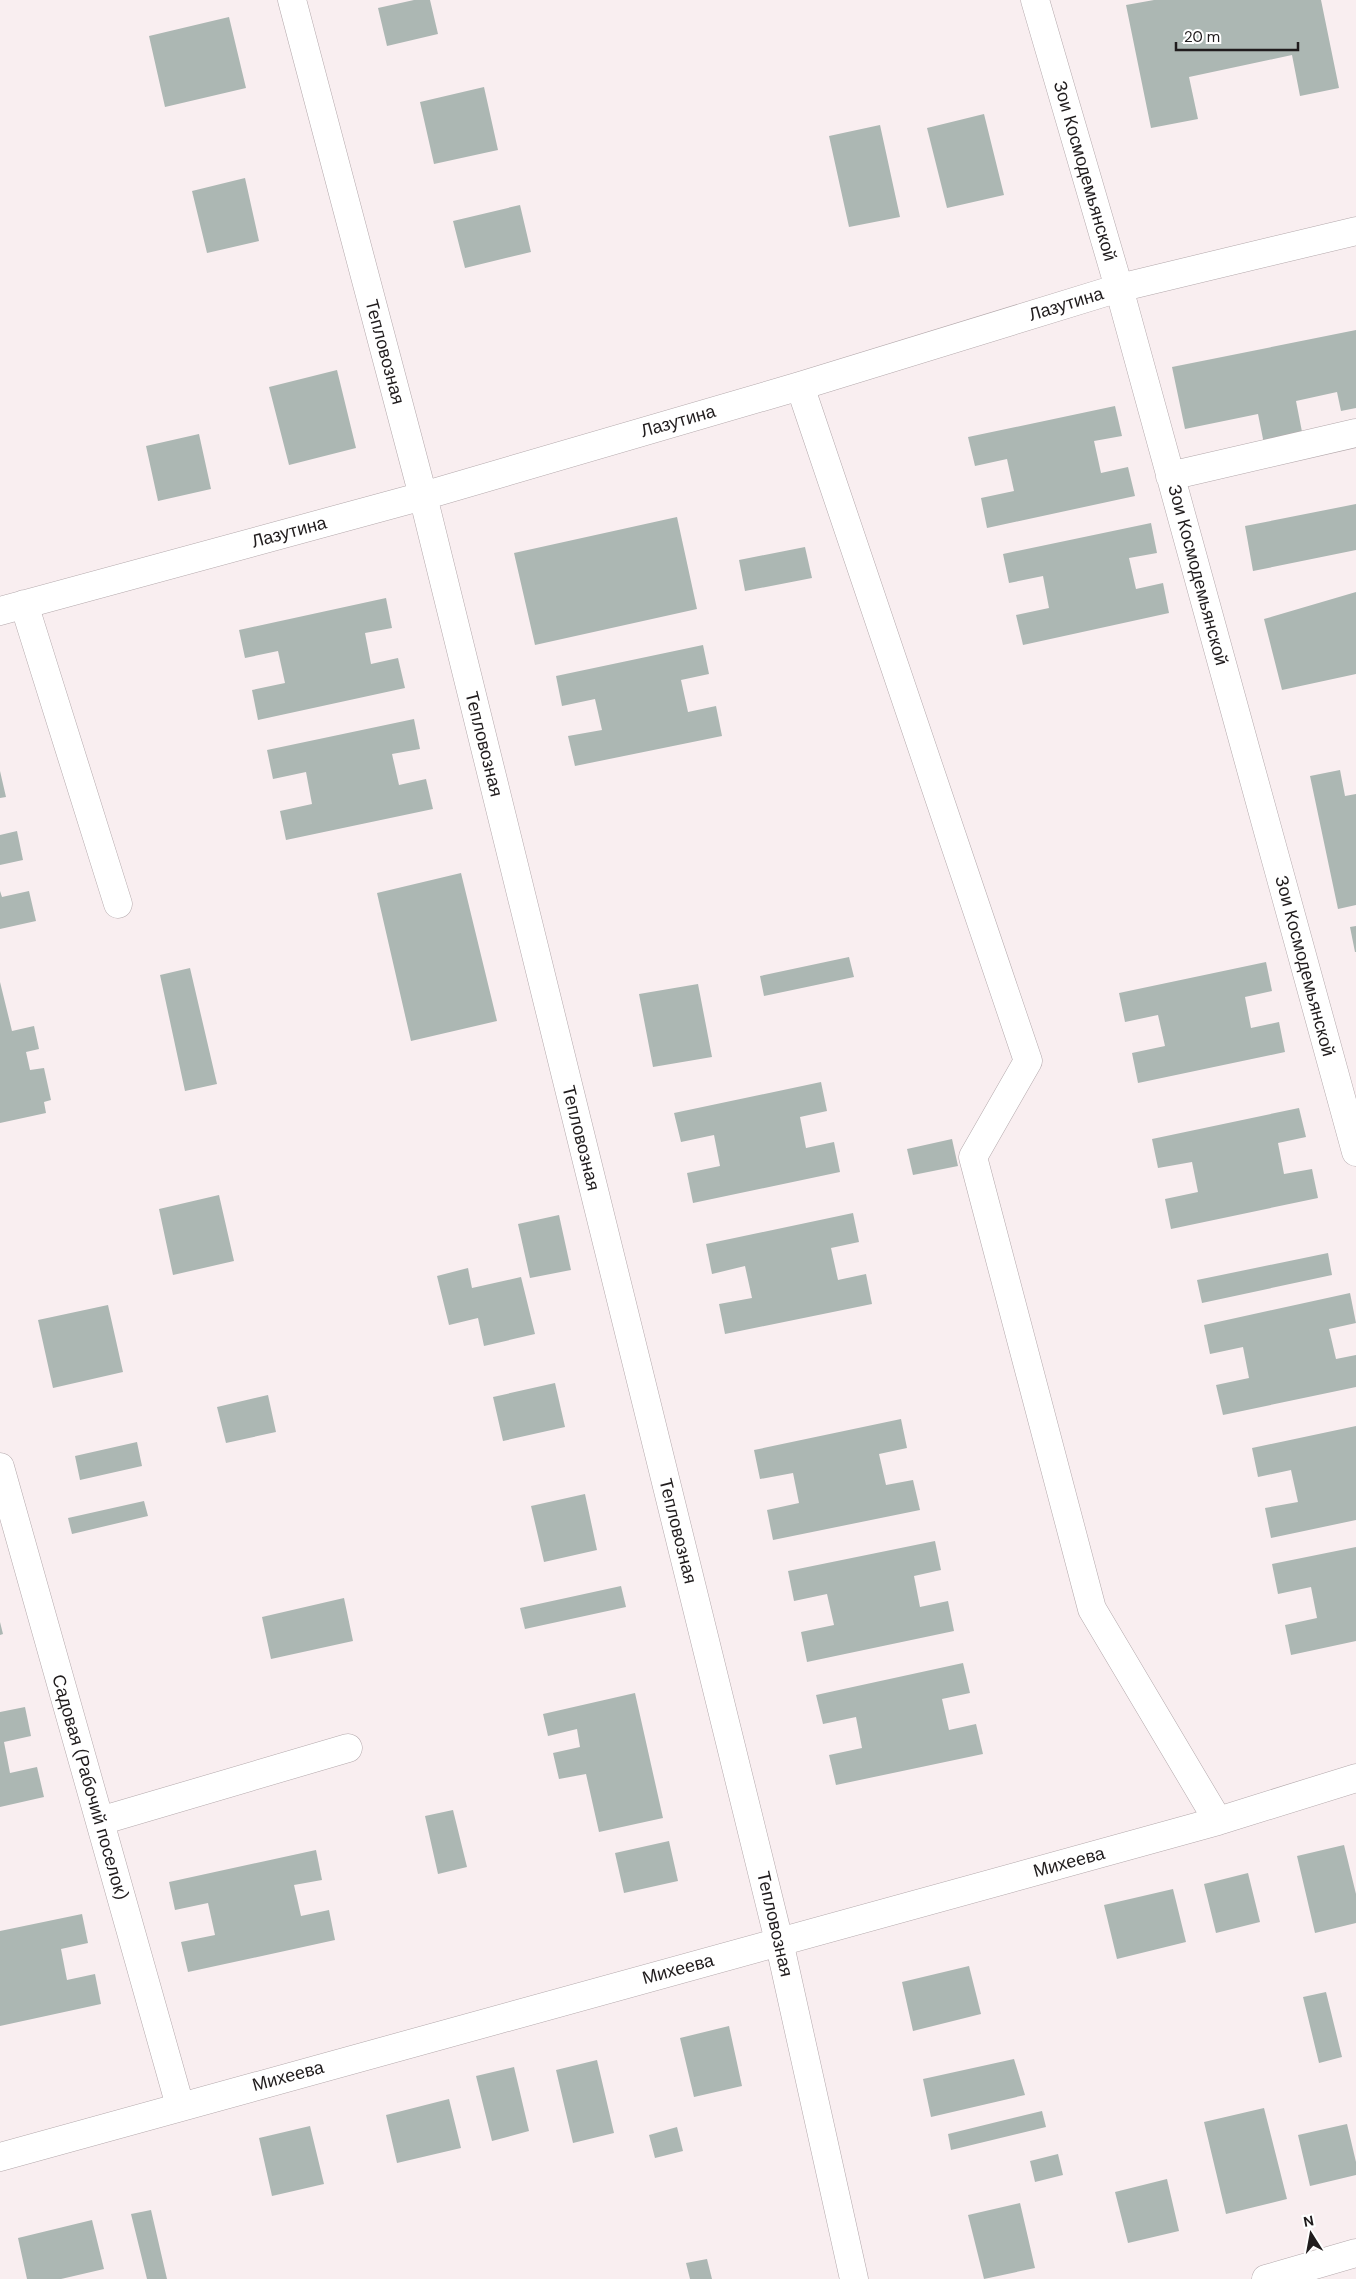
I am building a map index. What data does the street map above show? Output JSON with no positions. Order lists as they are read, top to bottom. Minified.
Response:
{"streets":{"street":["Зои Космодемьянской","Лазутина","Тепловозная","Садовая (Рабочий поселок)","Михеева"]},"crossings":[["Зои Космодемьянской","Лазутина"],["Лазутина","Тепловозная"],["Тепловозная","Михеева"],["Садовая (Рабочий поселок)","Михеева"]],"scale_bar":"20 m","north":"top"}
